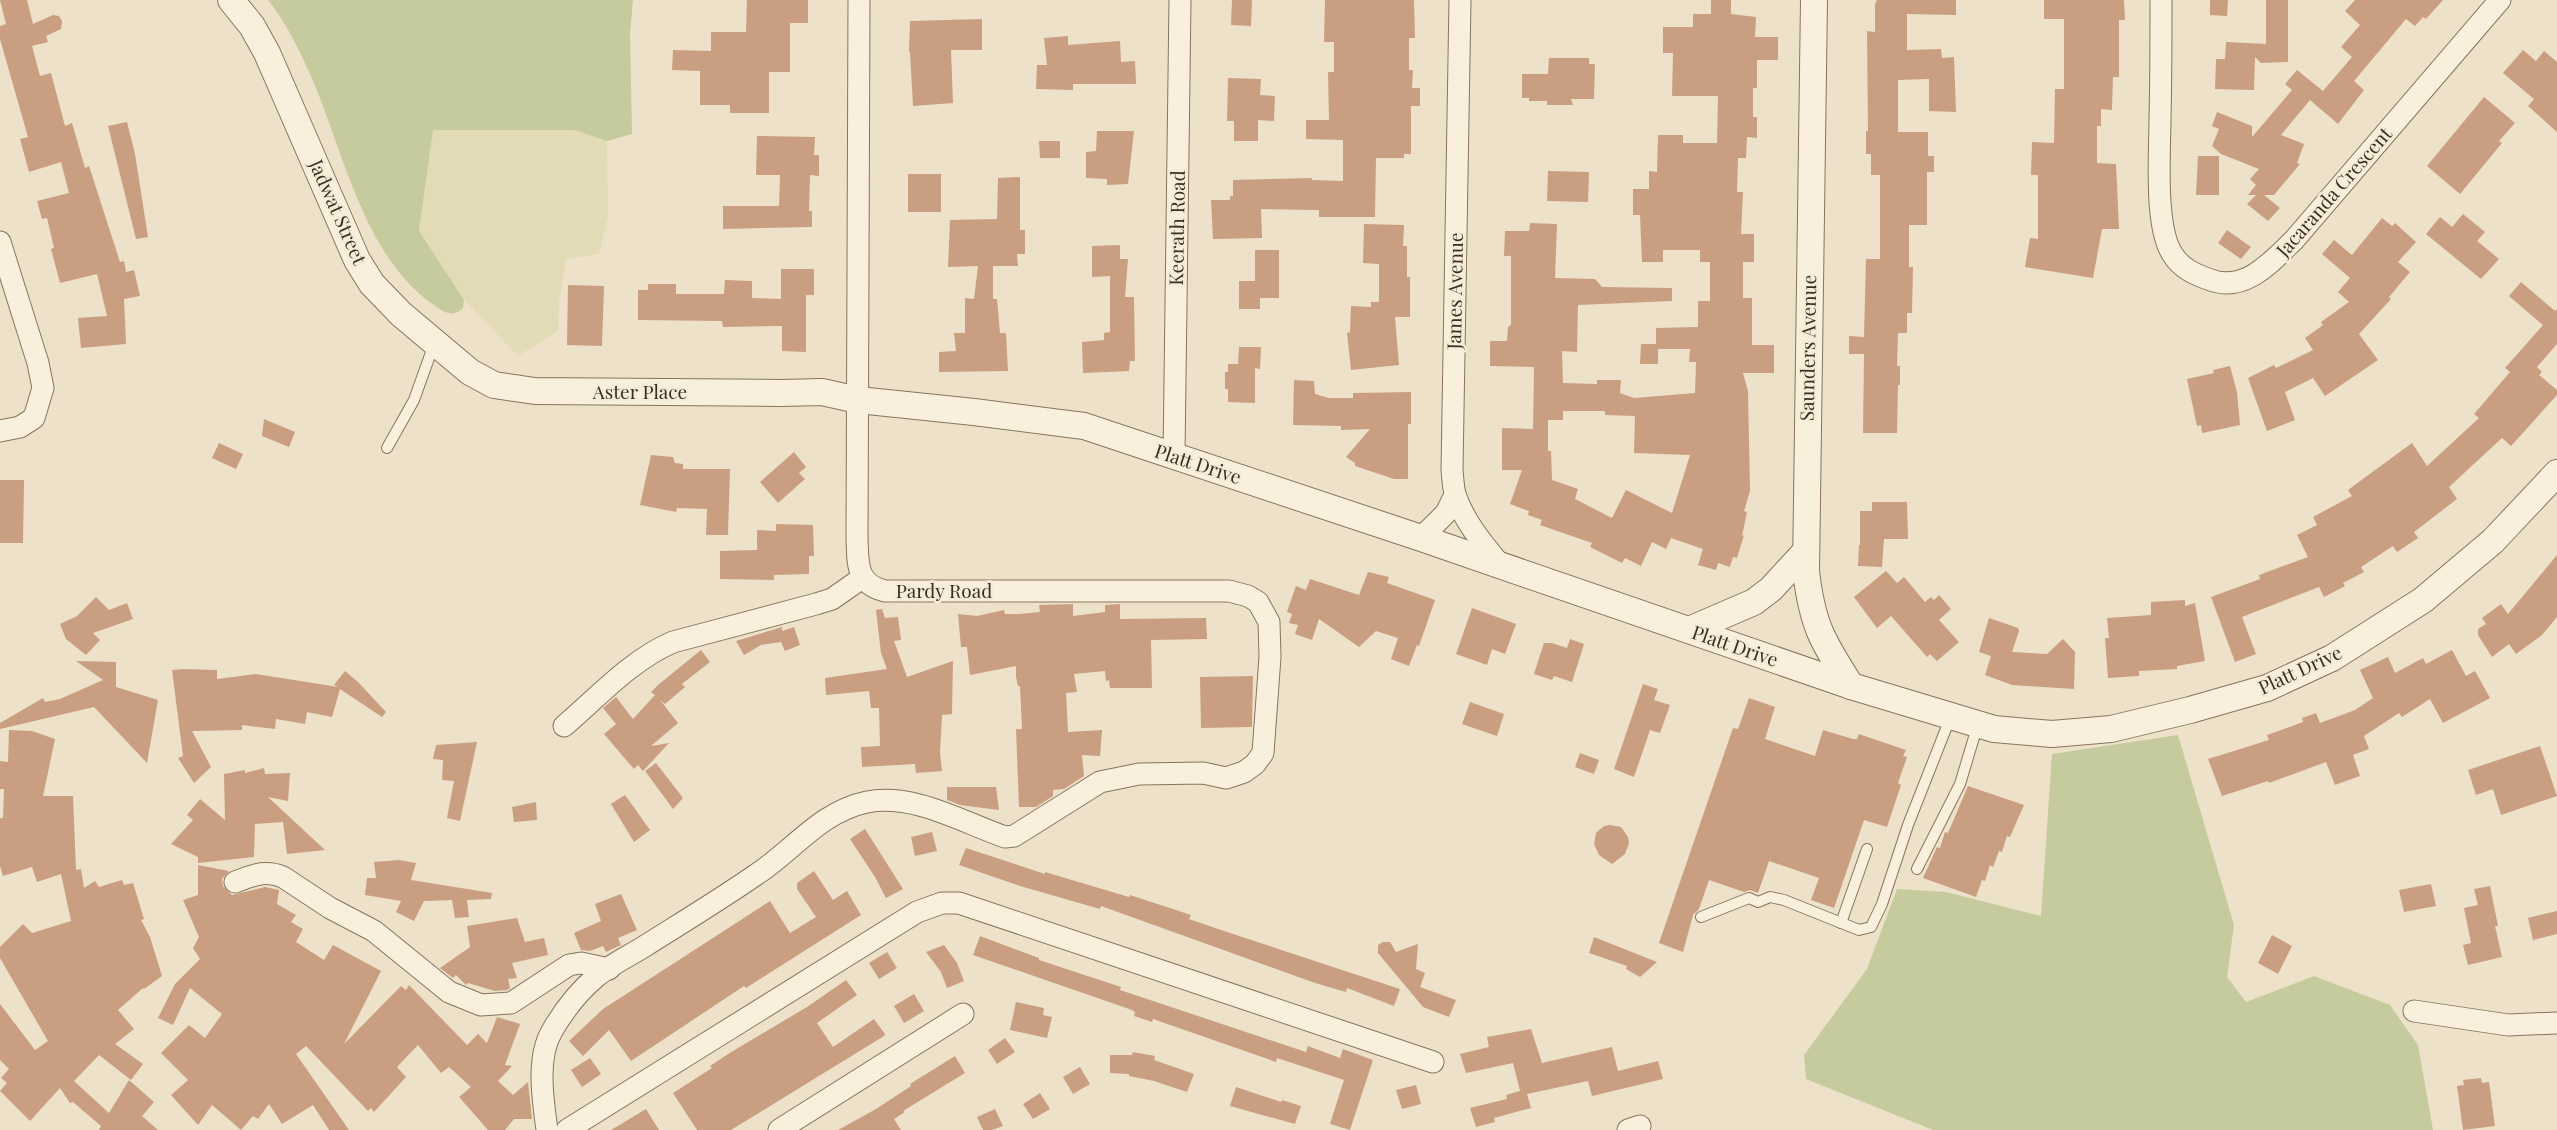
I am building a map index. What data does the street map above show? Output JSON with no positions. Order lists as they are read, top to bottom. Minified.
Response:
{"streets":{"street":["Jacaranda Crescent","Jadwat Street","Keerath Road","James Avenue","Saunders Avenue","Aster Place","Platt Drive","Pardy Road"]},"crossings":[["Jadwat Street","Aster Place"],["Keerath Road","Platt Drive"],["James Avenue","Platt Drive"],["Saunders Avenue","Platt Drive"],["Aster Place","Platt Drive"]]}
